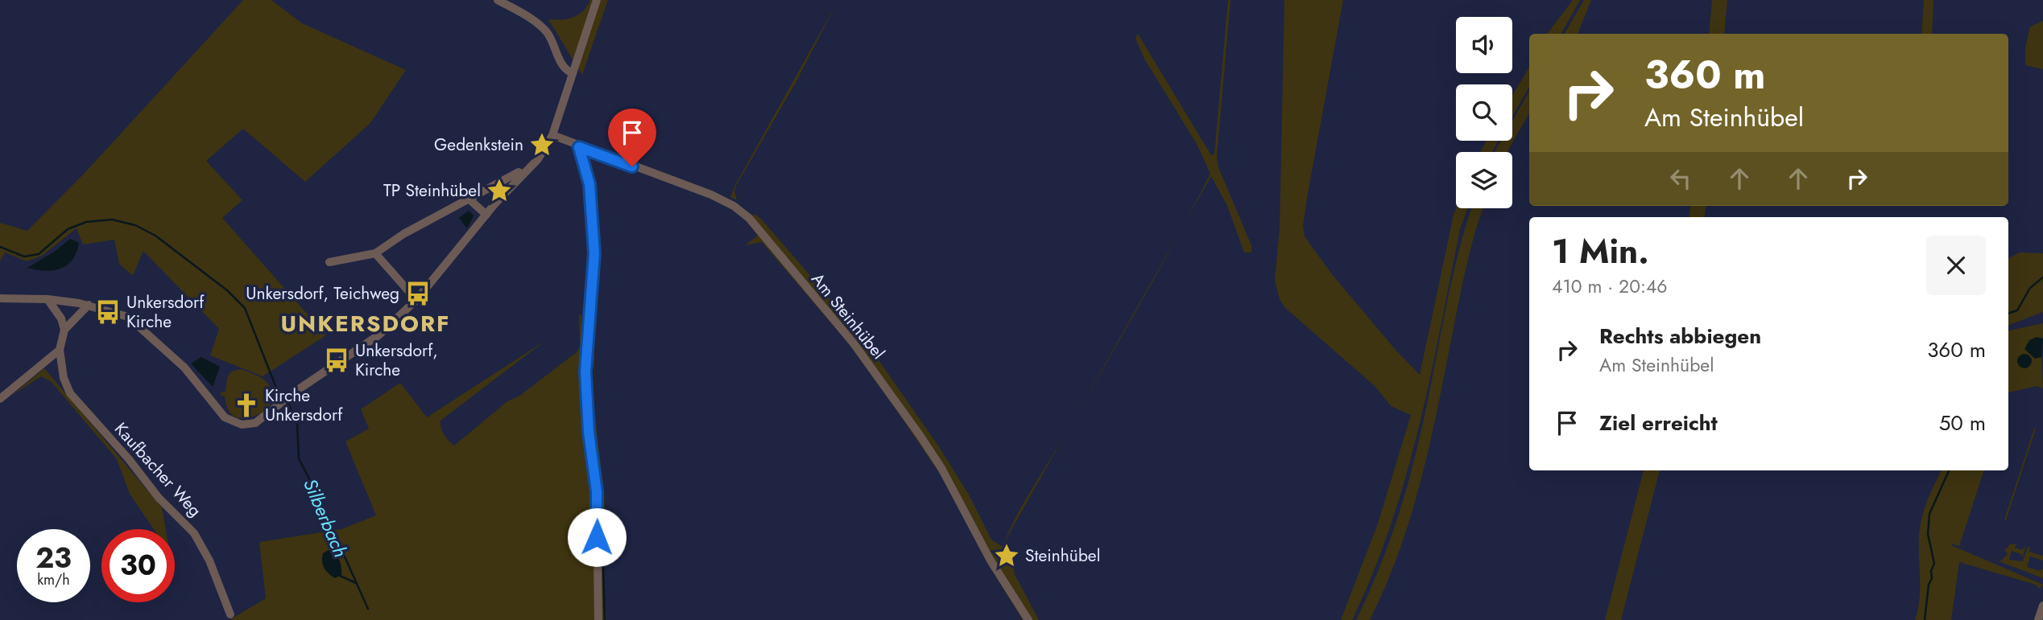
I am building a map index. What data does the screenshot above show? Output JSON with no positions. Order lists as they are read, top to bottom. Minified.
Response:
{"streets":{"street":["Am Steinhübel","Kaufbacher Weg"]},"districts":["UNKERSDORF"],"water":["Silberbach"],"places":{"place":["Gedenkstein","TP Steinhübel","Steinhübel"],"bus stop":["Unkersdorf, Teichweg","Unkersdorf Kirche","Unkersdorf, Kirche"],"church":["Kirche Unkersdorf"]},"page":{"turn":["360 m","Am Steinhübel"],"heading":["1 Min.","410 m · 20:46"],"list":[{"name":"Rechts abbiegen","note":"Am Steinhübel","value":"360 m"},{"name":"Ziel erreicht","value":"50 m"}],"speed":"23 km/h","limit":"30"}}
